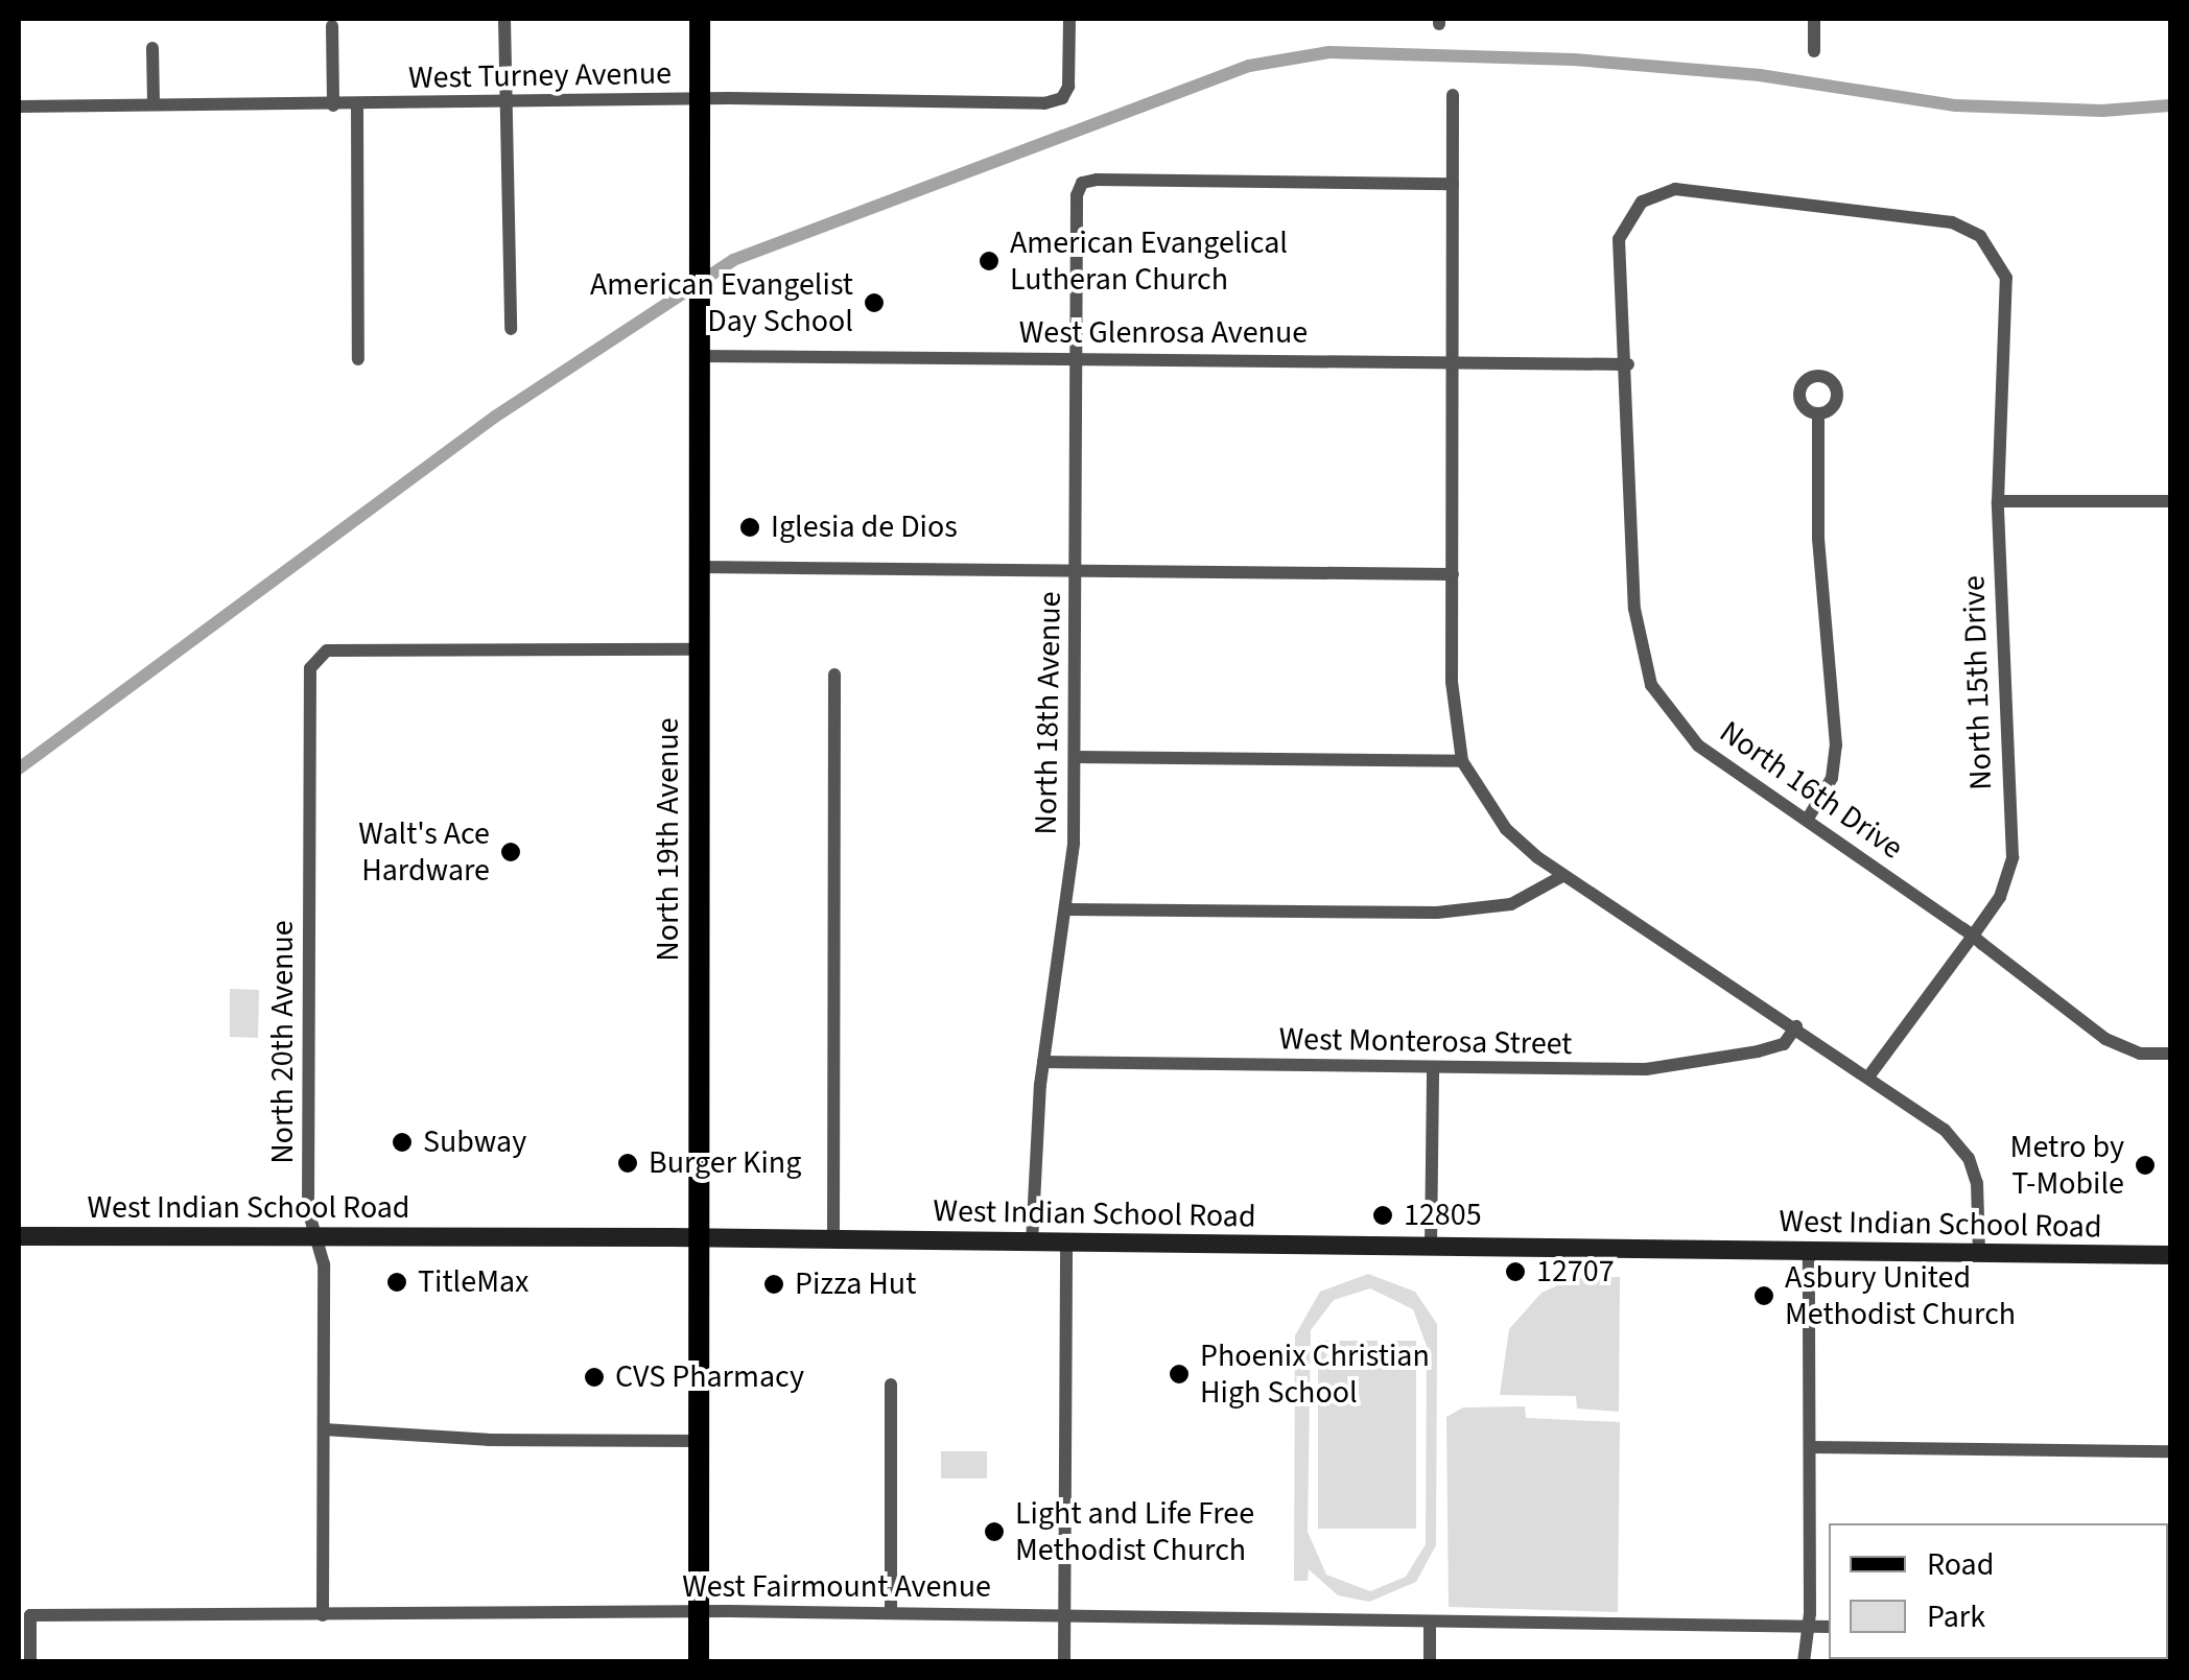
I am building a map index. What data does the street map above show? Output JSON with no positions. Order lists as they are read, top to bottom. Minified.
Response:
{"streets":{"main road":["North 19th Avenue","West Indian School Road"],"street":["West Turney Avenue","West Glenrosa Avenue","North 15th Drive","North 18th Avenue","North 16th Drive","North 20th Avenue","West Monterosa Street","West Fairmount Avenue"]},"crossings":[["West Turney Avenue","North 19th Avenue"],["West Glenrosa Avenue","North 18th Avenue"],["West Glenrosa Avenue","North 16th Drive"],["West Glenrosa Avenue","North 19th Avenue"],["North 15th Drive","North 16th Drive"],["North 18th Avenue","West Monterosa Street"],["North 18th Avenue","West Indian School Road"],["North 19th Avenue","North 20th Avenue"],["North 19th Avenue","West Indian School Road"],["North 19th Avenue","West Fairmount Avenue"],["North 20th Avenue","West Indian School Road"],["North 20th Avenue","West Fairmount Avenue"]],"places":["American Evangelical Lutheran Church","American Evangelist Day School","Iglesia de Dios","Walt's Ace Hardware","Subway","Burger King","Metro by T-Mobile","12805","12707","TitleMax","Pizza Hut","Asbury United Methodist Church","Phoenix Christian High School","CVS Pharmacy","Light and Life Free Methodist Church"],"legend":["Road","Park"]}
